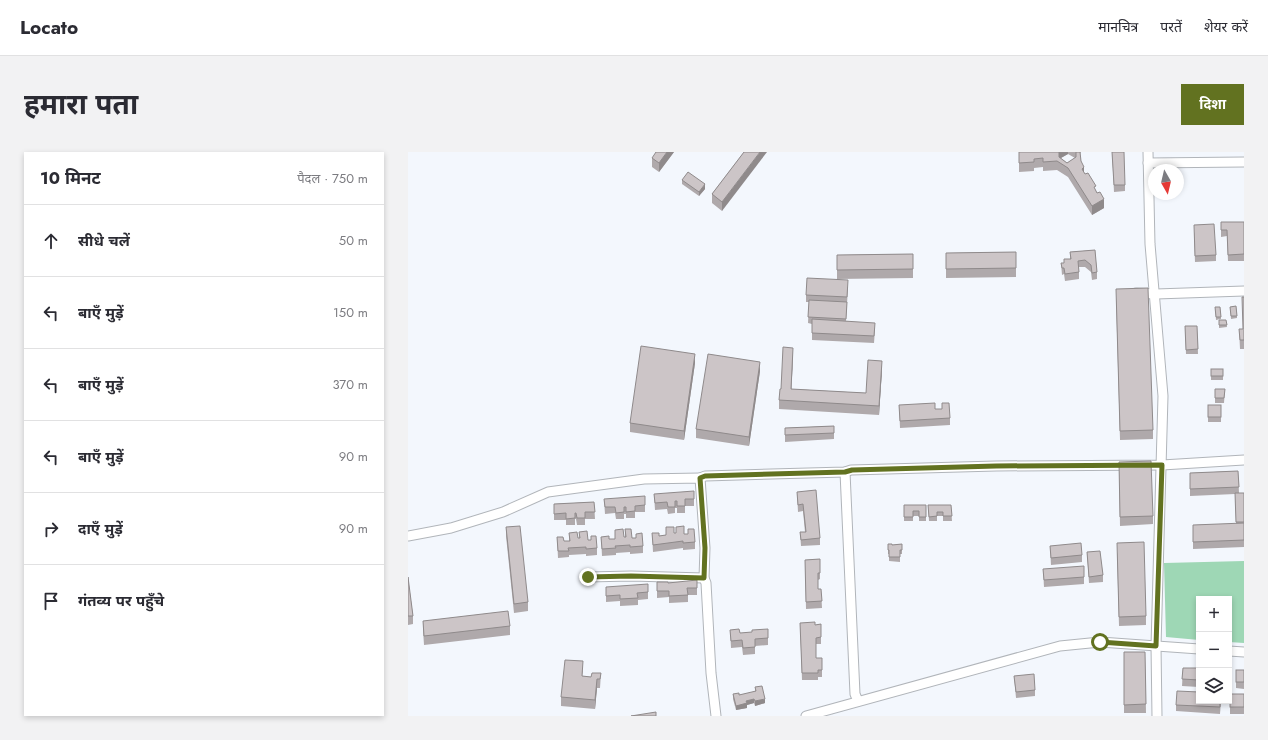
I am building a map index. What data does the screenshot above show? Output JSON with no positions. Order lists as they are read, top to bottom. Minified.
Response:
{"north":"bottom","page":{"header":"Locato","nav":["मानचित्र","परतें","शेयर करें"],"title":"हमारा पता","buttons":"दिशा","heading":["10 मिनट","पैदल · 750 m"],"list":[["सीधे चलें","50 m"],["बाएँ मुड़ें","150 m"],["बाएँ मुड़ें","370 m"],["बाएँ मुड़ें","90 m"],["दाएँ मुड़ें","90 m"],"गंतव्य पर पहुँचे"],"map_buttons":["+","−"]}}
